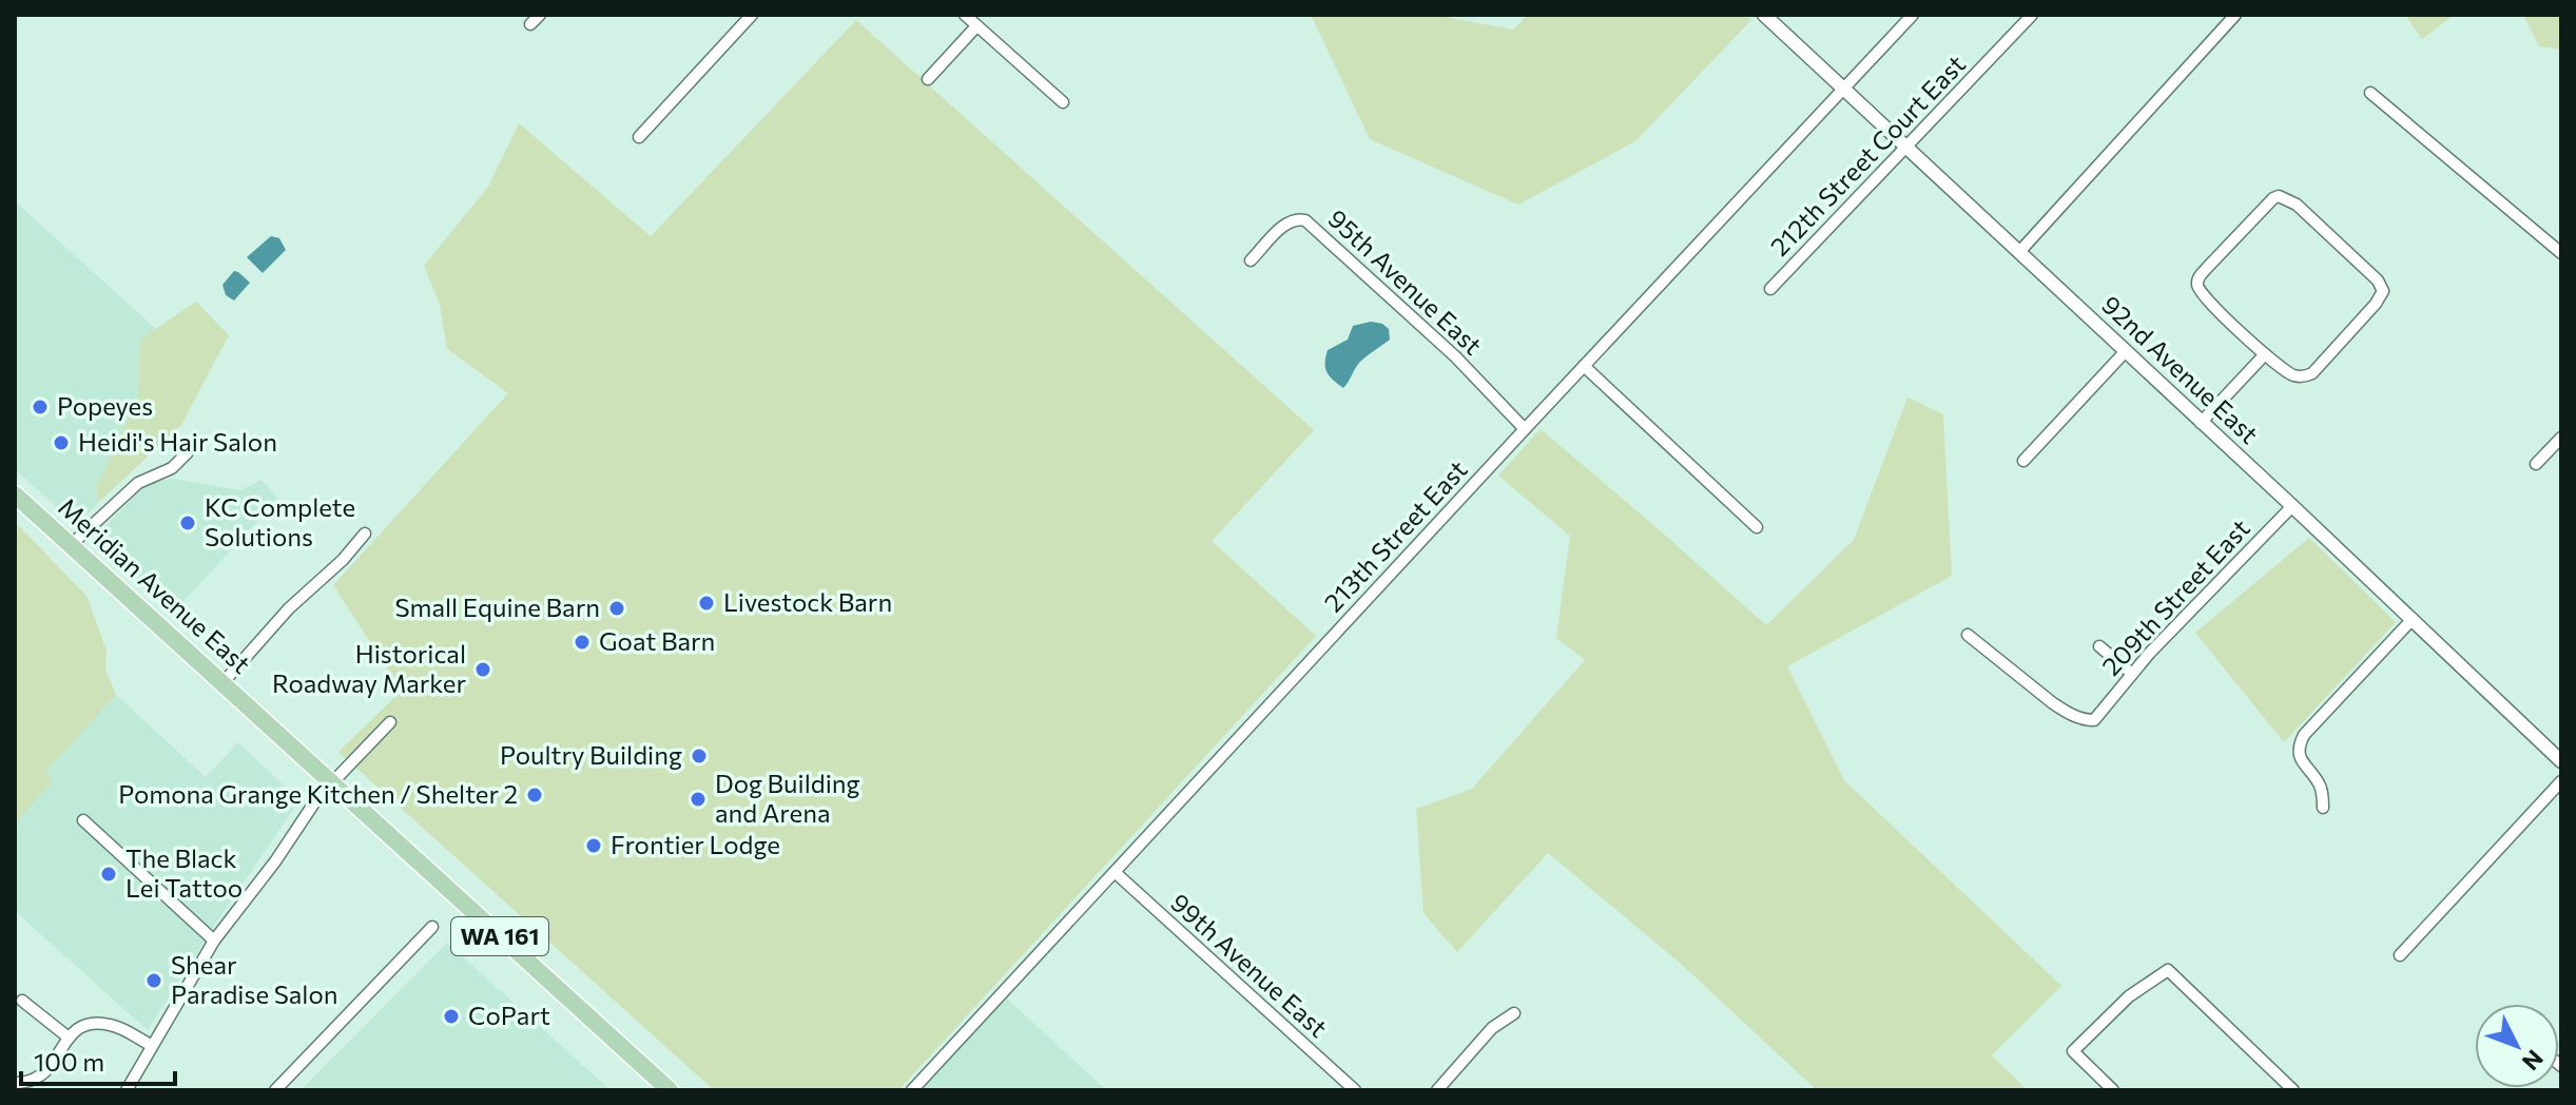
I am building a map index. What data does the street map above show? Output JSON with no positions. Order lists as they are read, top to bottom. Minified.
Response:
{"streets":{"main road":["Meridian Avenue East","WA 161"],"street":["212th Street Court East","95th Avenue East","92nd Avenue East","213th Street East","209th Street East","99th Avenue East"]},"crossings":[["212th Street Court East","92nd Avenue East"],["95th Avenue East","213th Street East"],["92nd Avenue East","213th Street East"],["92nd Avenue East","209th Street East"],["213th Street East","99th Avenue East"]],"places":["Popeyes","Heidi's Hair Salon","KC Complete Solutions","Livestock Barn","Small Equine Barn","Goat Barn","Historical Roadway Marker","Poultry Building","Pomona Grange Kitchen / Shelter 2","Dog Building and Arena","Frontier Lodge","The Black Lei Tattoo","Shear Paradise Salon","CoPart"],"scale_bar":"100 m","north":"bottom right"}
